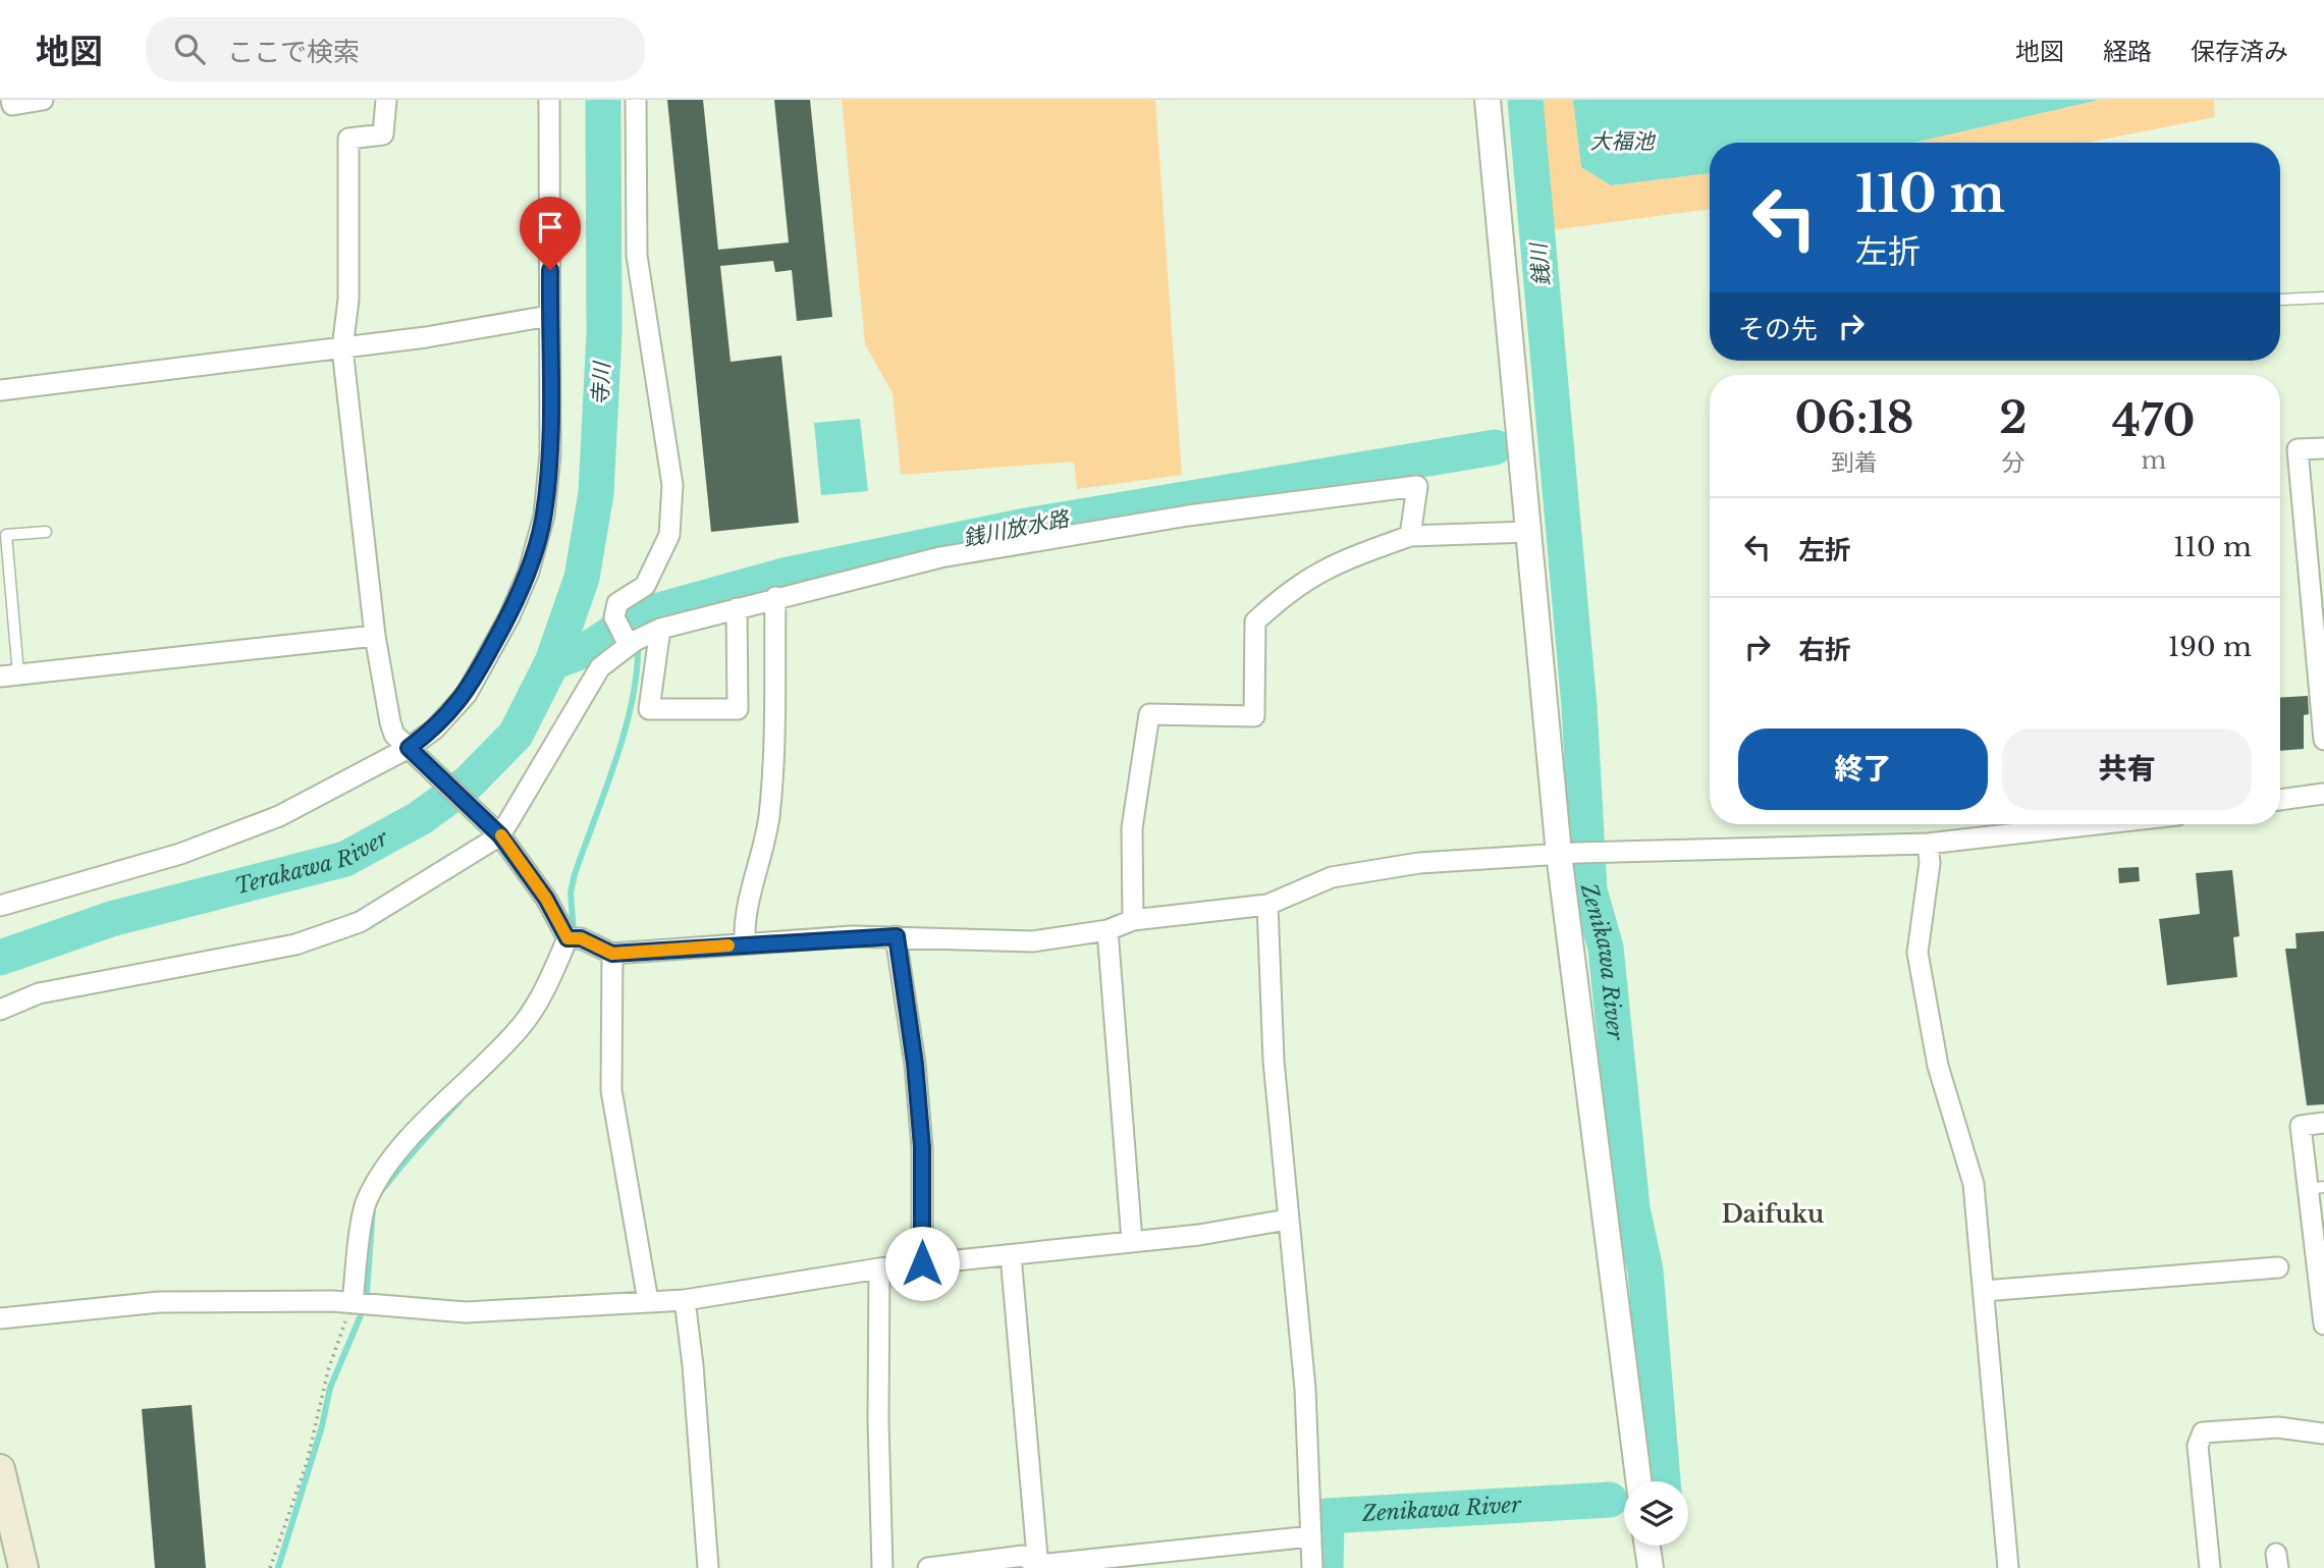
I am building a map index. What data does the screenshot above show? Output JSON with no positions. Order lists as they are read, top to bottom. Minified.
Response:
{"districts":["Daifuku"],"water":["大福池","銭川","寺川","銭川放水路","Terakawa River","Zenikawa River"],"page":{"header":"地図","search":"ここで検索","nav":["地図","経路","保存済み"],"turn":["110 m","左折"],"then":"その先","eta":["06:18","到着","2","分","470","m"],"list":[{"name":"左折","value":"110 m"},{"name":"右折","value":"190 m"}],"buttons":["終了","共有"]}}
